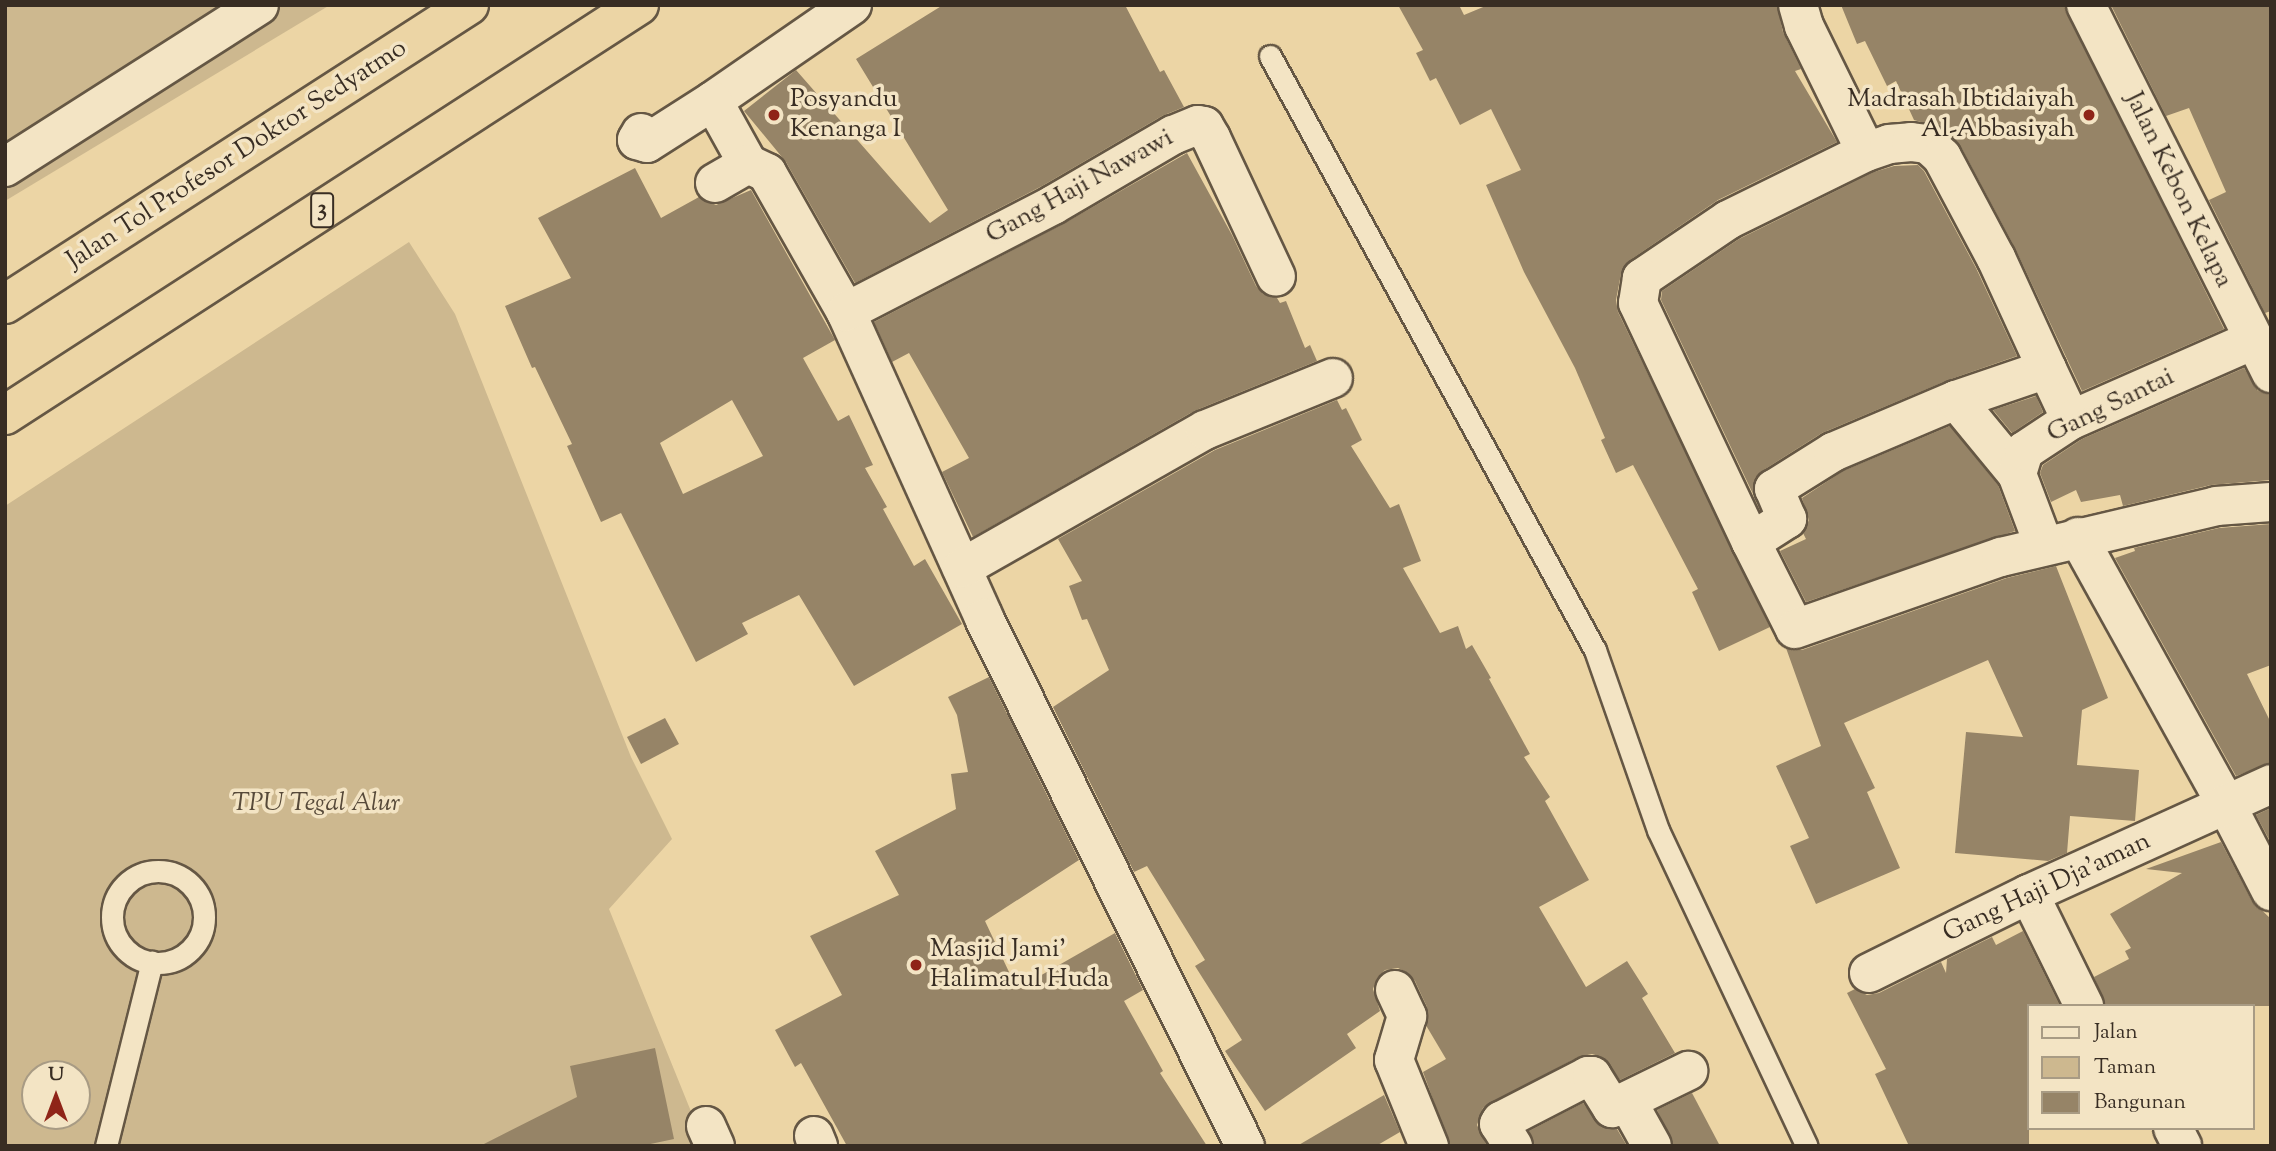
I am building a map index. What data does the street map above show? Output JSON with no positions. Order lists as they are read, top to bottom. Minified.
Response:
{"streets":{"highway":["Jalan Tol Profesor Doktor Sedyatmo","3"],"street":["Gang Haji Nawawi","Jalan Kebon Kelapa","Gang Santai","Gang Haji Dja'aman"]},"crossings":[["Jalan Kebon Kelapa","Gang Santai"]],"parks":["TPU Tegal Alur"],"places":["Posyandu Kenanga I","Madrasah Ibtidaiyah Al-Abbasiyah","Masjid Jami' Halimatul Huda"],"legend":["Jalan","Taman","Bangunan"],"north":"top"}
